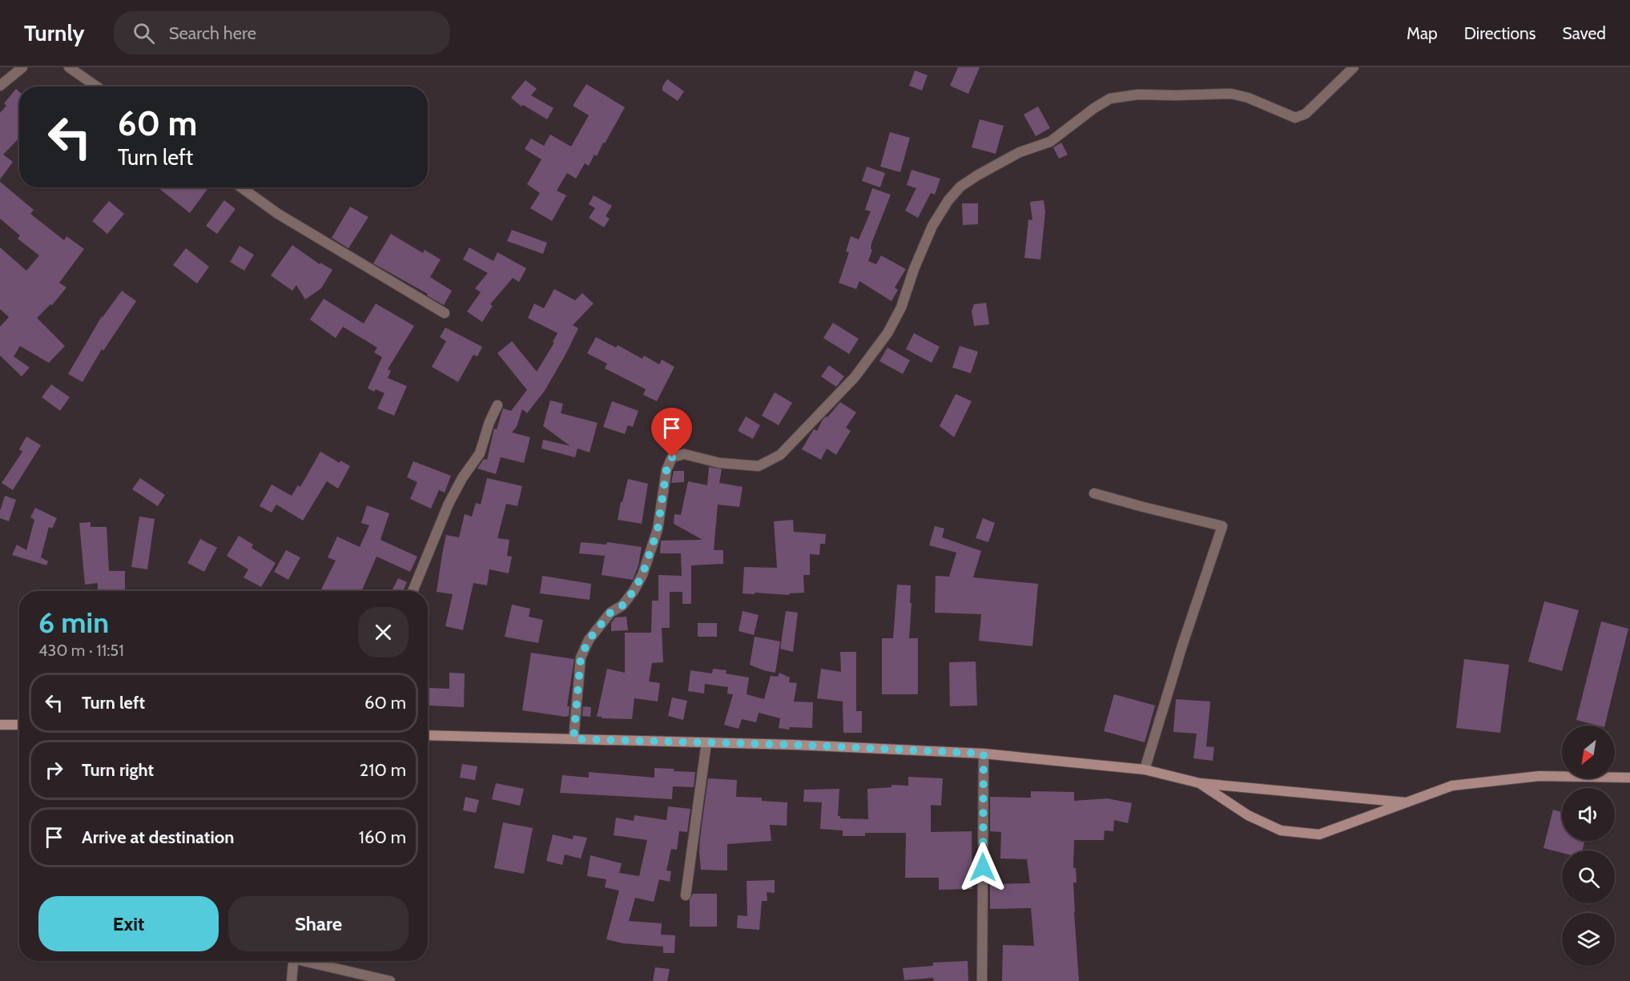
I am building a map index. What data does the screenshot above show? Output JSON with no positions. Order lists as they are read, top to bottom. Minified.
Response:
{"north":"bottom left","page":{"header":"Turnly","search":"Search here","nav":["Map","Directions","Saved"],"turn":["60 m","Turn left"],"heading":["6 min","430 m · 11:51"],"list":[{"name":"Turn left","value":"60 m"},{"name":"Turn right","value":"210 m"},{"name":"Arrive at destination","value":"160 m"}],"buttons":["Exit","Share"]}}
